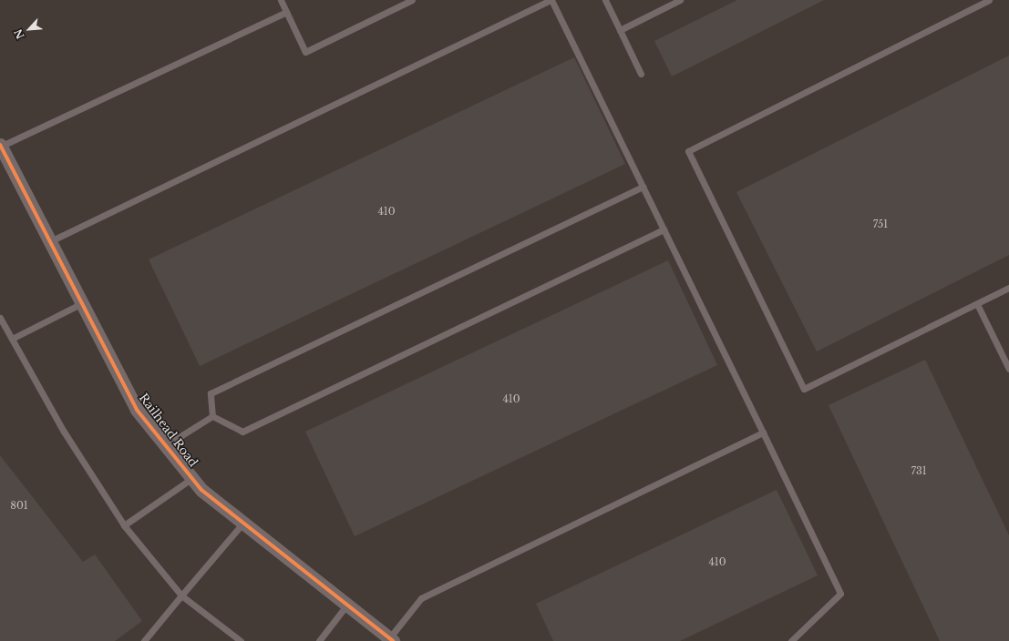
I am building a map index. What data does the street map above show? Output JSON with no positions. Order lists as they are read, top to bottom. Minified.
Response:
{"streets":{"street":["Railhead Road"]},"house_numbers":["410","751","410","731","801","410"],"north":"bottom left"}
